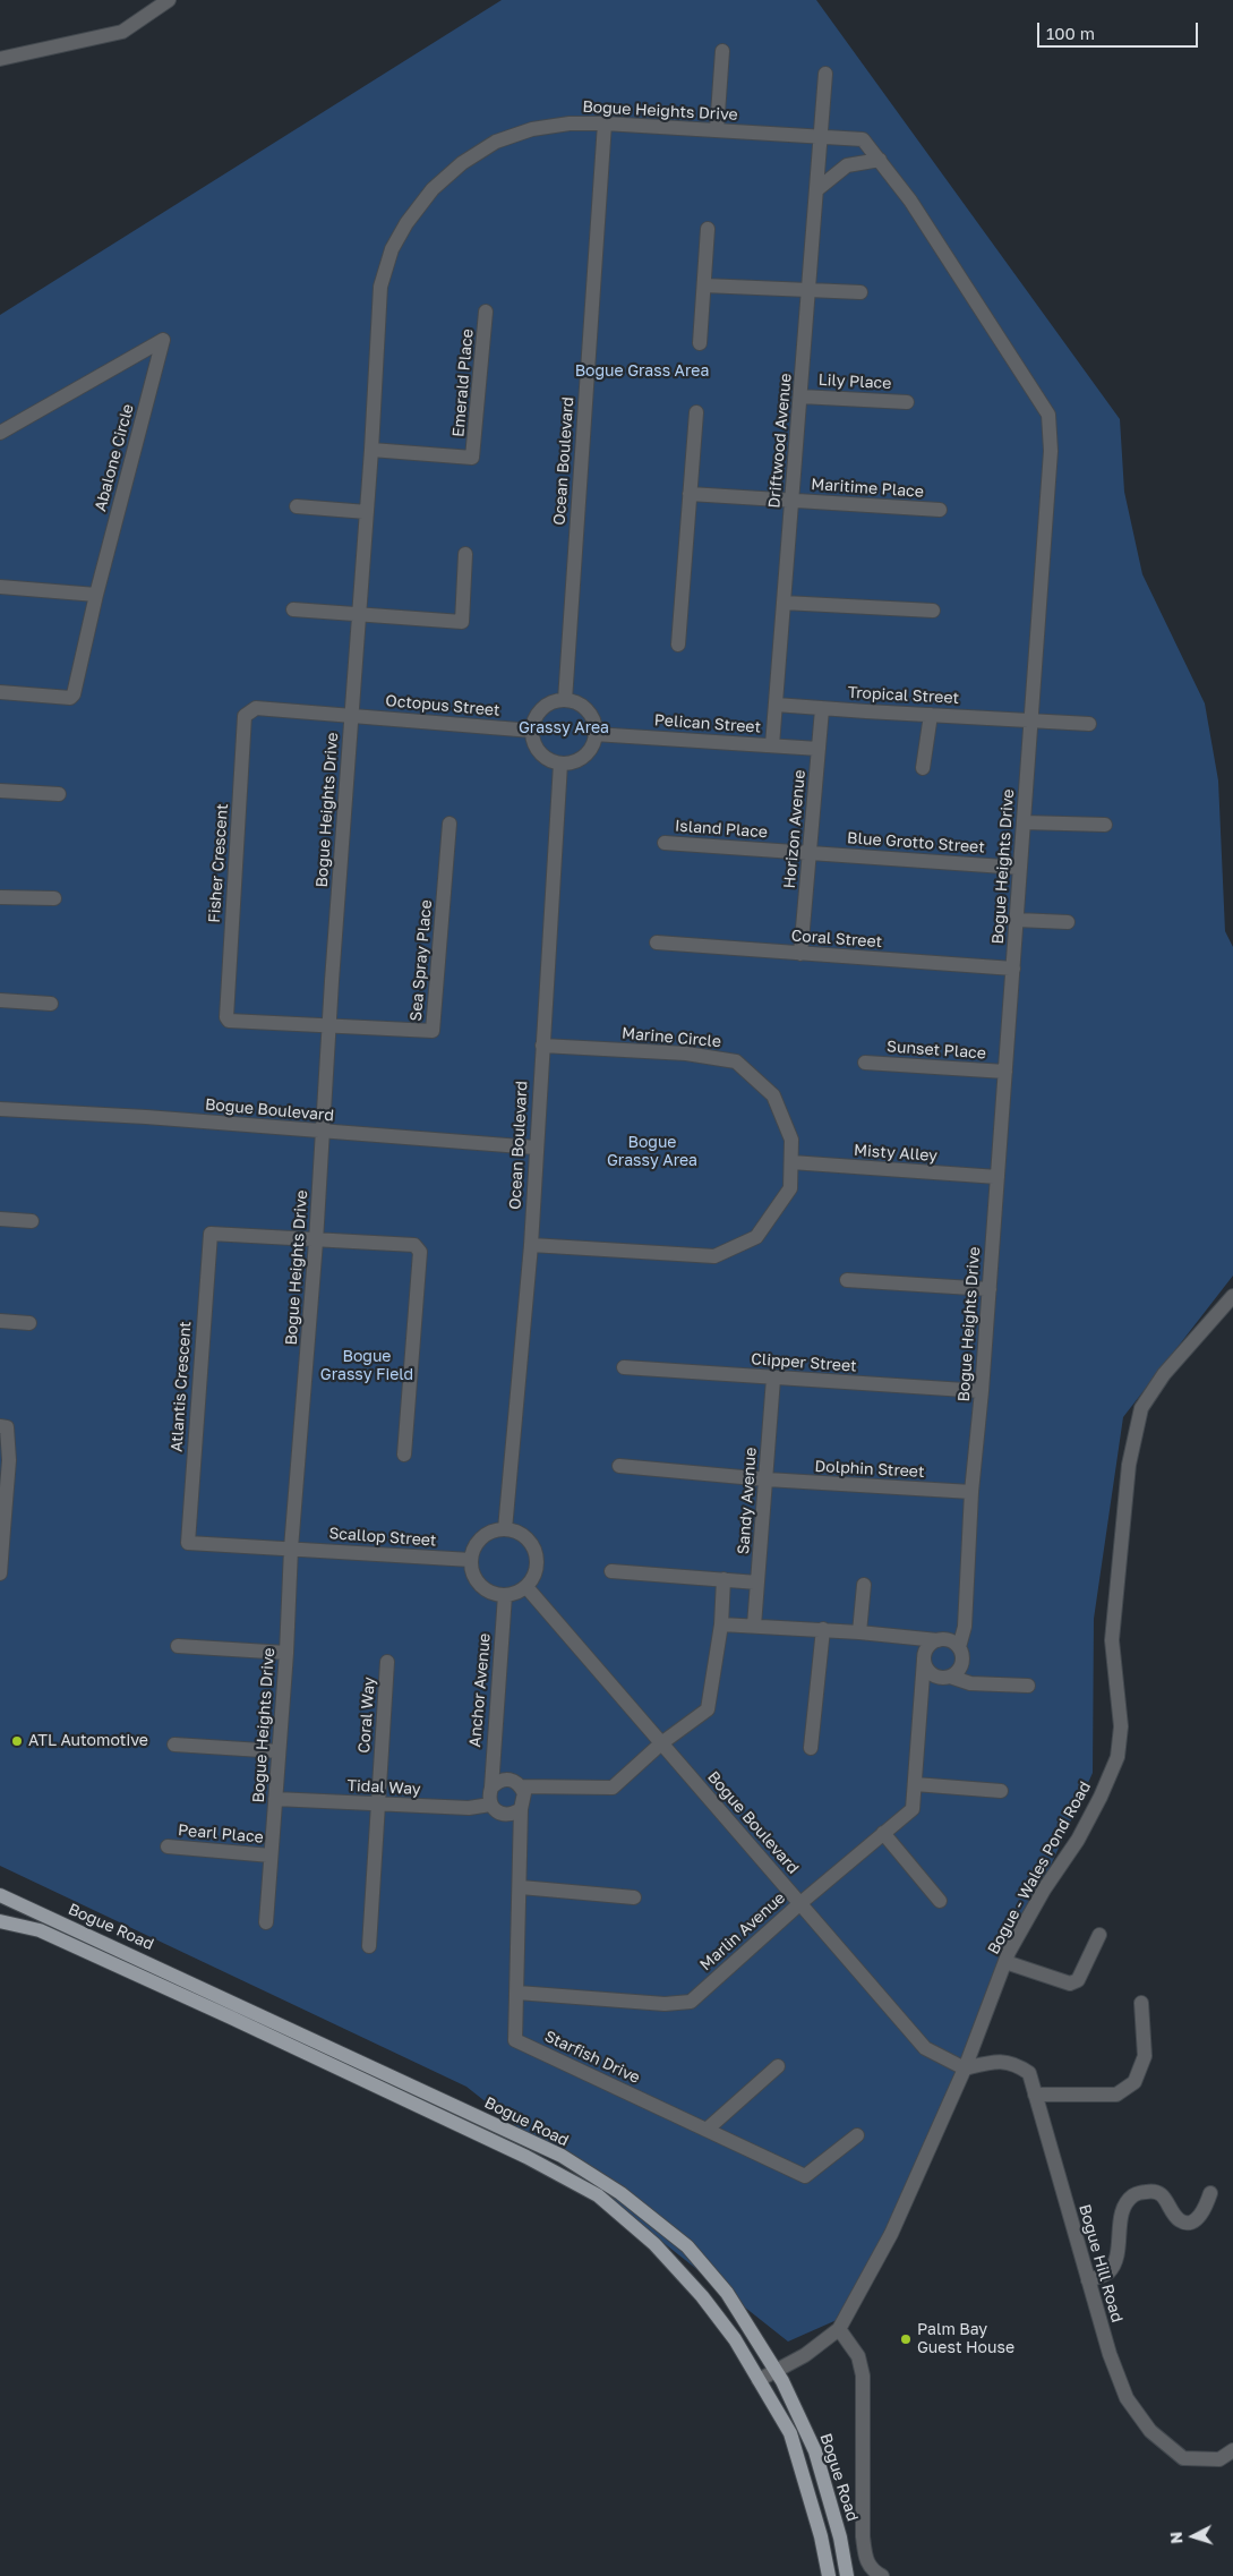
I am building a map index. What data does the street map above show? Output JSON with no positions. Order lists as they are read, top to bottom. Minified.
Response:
{"streets":{"main road":["Bogue Road"],"street":["Bogue Heights Drive","Lily Place","Emerald Place","Driftwood Avenue","Abalone Circle","Ocean Boulevard","Maritime Place","Tropical Street","Octopus Street","Pelican Street","Island Place","Horizon Avenue","Blue Grotto Street","Fisher Crescent","Coral Street","Sea Spray Place","Marine Circle","Sunset Place","Bogue Boulevard","Misty Alley","Clipper Street","Atlantis Crescent","Dolphin Street","Sandy Avenue","Scallop Street","Anchor Avenue","Coral Way","Tidal Way","Pearl Place","Bogue - Wales Pond Road","Marlin Avenue","Starfish Drive","Bogue Hill Road"]},"crossings":[["Bogue Heights Drive","Emerald Place"],["Bogue Heights Drive","Driftwood Avenue"],["Bogue Heights Drive","Ocean Boulevard"],["Bogue Heights Drive","Tropical Street"],["Bogue Heights Drive","Octopus Street"],["Bogue Heights Drive","Blue Grotto Street"],["Bogue Heights Drive","Fisher Crescent"],["Bogue Heights Drive","Coral Street"],["Bogue Heights Drive","Sea Spray Place"],["Bogue Heights Drive","Sunset Place"],["Bogue Heights Drive","Bogue Boulevard"],["Bogue Heights Drive","Misty Alley"],["Bogue Heights Drive","Clipper Street"],["Bogue Heights Drive","Atlantis Crescent"],["Bogue Heights Drive","Dolphin Street"],["Bogue Heights Drive","Scallop Street"],["Bogue Heights Drive","Tidal Way"],["Bogue Heights Drive","Pearl Place"],["Bogue Heights Drive","Marlin Avenue"],["Lily Place","Driftwood Avenue"],["Driftwood Avenue","Maritime Place"],["Driftwood Avenue","Tropical Street"],["Driftwood Avenue","Pelican Street"],["Ocean Boulevard","Octopus Street"],["Ocean Boulevard","Pelican Street"],["Ocean Boulevard","Marine Circle"],["Ocean Boulevard","Bogue Boulevard"],["Ocean Boulevard","Scallop Street"],["Ocean Boulevard","Anchor Avenue"],["Tropical Street","Horizon Avenue"],["Octopus Street","Pelican Street"],["Octopus Street","Fisher Crescent"],["Pelican Street","Horizon Avenue"],["Island Place","Horizon Avenue"],["Island Place","Blue Grotto Street"],["Horizon Avenue","Blue Grotto Street"],["Horizon Avenue","Coral Street"],["Fisher Crescent","Sea Spray Place"],["Marine Circle","Misty Alley"],["Bogue Boulevard","Scallop Street"],["Bogue Boulevard","Anchor Avenue"],["Bogue Boulevard","Bogue - Wales Pond Road"],["Bogue Boulevard","Marlin Avenue"],["Bogue Boulevard","Bogue Hill Road"],["Clipper Street","Sandy Avenue"],["Atlantis Crescent","Scallop Street"],["Dolphin Street","Sandy Avenue"],["Scallop Street","Anchor Avenue"],["Anchor Avenue","Tidal Way"],["Anchor Avenue","Starfish Drive"],["Coral Way","Tidal Way"],["Tidal Way","Starfish Drive"],["Bogue - Wales Pond Road","Bogue Road"],["Bogue - Wales Pond Road","Bogue Hill Road"],["Marlin Avenue","Starfish Drive"]],"parks":["Bogue Grass Area","Grassy Area","Bogue Grassy Area","Bogue Grassy Field"],"places":["ATL Automotive","Palm Bay Guest House"],"scale_bar":"100 m","north":"left"}
